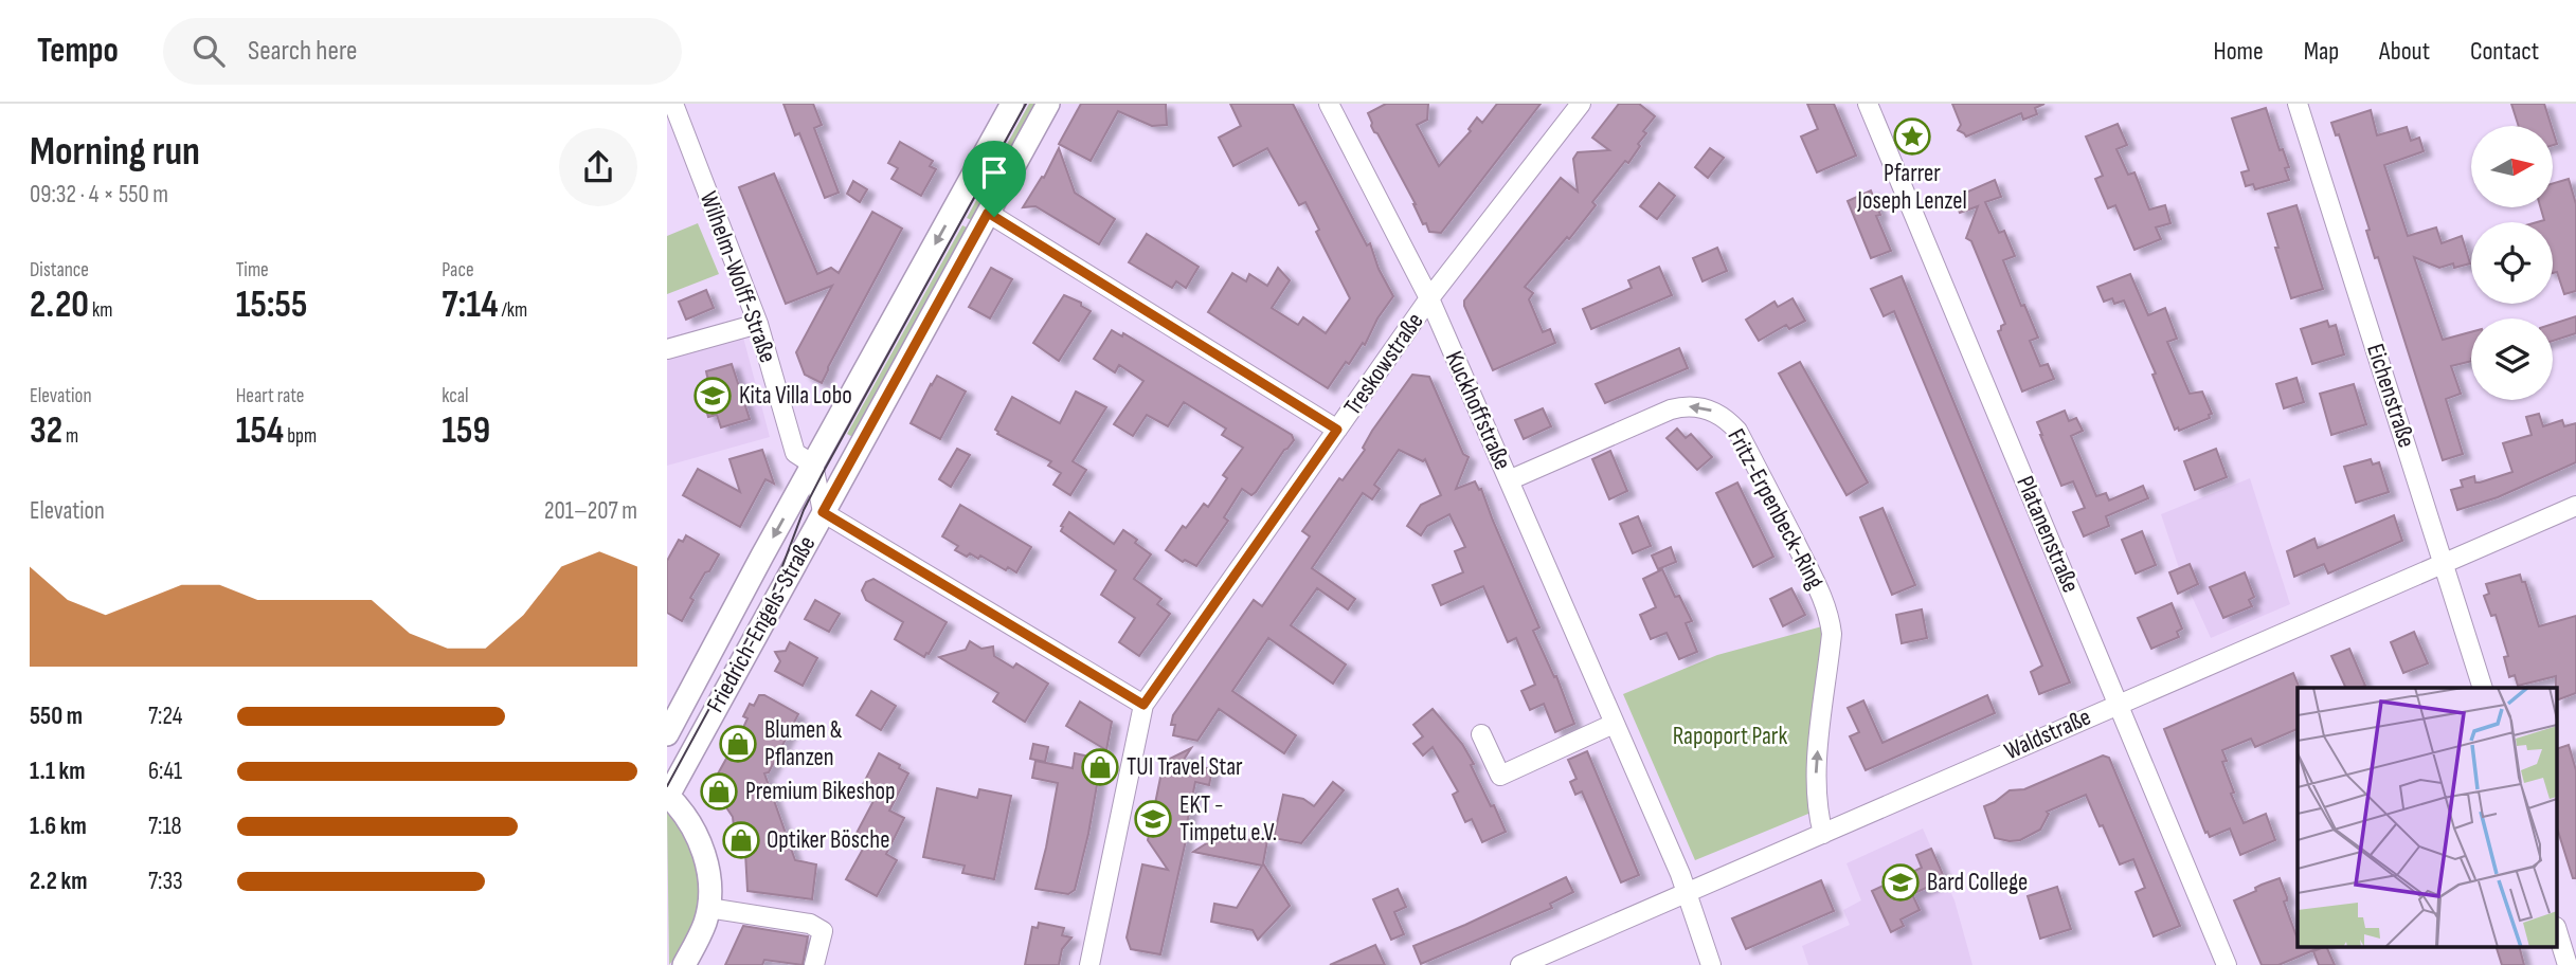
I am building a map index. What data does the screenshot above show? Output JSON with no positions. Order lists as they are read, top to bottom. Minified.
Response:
{"streets":{"main road":["Friedrich-Engels-Straße"],"street":["Wilhelm-Wolff-Straße","Treskowstraße","Eichenstraße","Kuckhoffstraße","Fritz-Erpenbeck-Ring","Platanenstraße","Waldstraße"]},"crossings":[["Wilhelm-Wolff-Straße","Friedrich-Engels-Straße"],["Treskowstraße","Kuckhoffstraße"],["Eichenstraße","Waldstraße"],["Kuckhoffstraße","Fritz-Erpenbeck-Ring"],["Kuckhoffstraße","Waldstraße"],["Fritz-Erpenbeck-Ring","Waldstraße"],["Platanenstraße","Waldstraße"]],"parks":["Rapoport Park"],"places":{"place":["Pfarrer Joseph Lenzel"],"school or university":["Kita Villa Lobo","EKT - Timpetu e.V.","Bard College"],"shop":["Blumen & Pflanzen","TUI Travel Star","Premium Bikeshop","Optiker Bösche"]},"north":"right","page":{"header":"Tempo","search":"Search here","nav":["Home","Map","About","Contact"],"heading":["Morning run","09:32 · 4 × 550 m"],"stats":[["Distance","2.20 km"],["Time","15:55"],["Pace","7:14 /km"],["Elevation","32 m"],["Heart rate","154 bpm"],["kcal","159"]],"chart":["Elevation","201–207 m"],"list":[{"name":"550 m","note":"7:24"},{"name":"1.1 km","note":"6:41"},{"name":"1.6 km","note":"7:18"},{"name":"2.2 km","note":"7:33"}]}}
